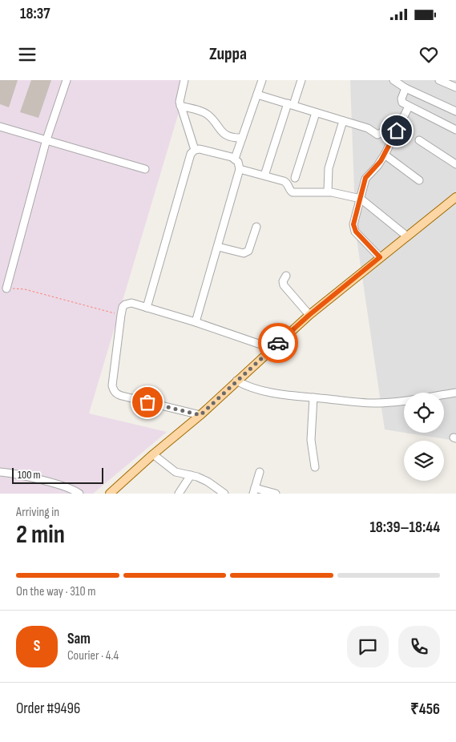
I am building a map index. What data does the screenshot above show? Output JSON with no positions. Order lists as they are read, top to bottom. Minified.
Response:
{"scale_bar":"100 m","page":{"status":"18:37","header":"Zuppa","scale":"100 m","heading":["2 min","Arriving in","18:39–18:44"],"panel":["Sam","Courier · 4.4","Order #9496","₹456"],"bar":"On the way · 310 m","round":"S"}}
